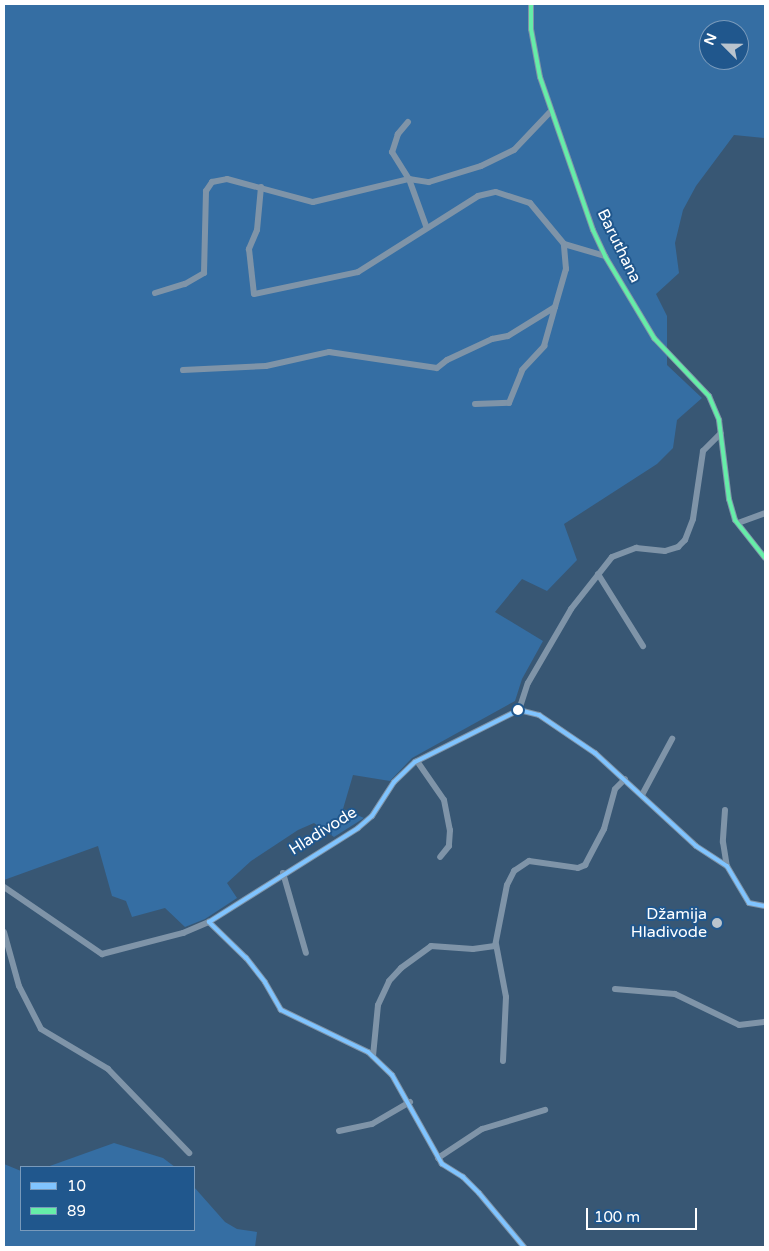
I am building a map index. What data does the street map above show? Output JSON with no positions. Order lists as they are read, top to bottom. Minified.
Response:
{"streets":{"street":["Baruthana","Hladivode"]},"places":["Džamija Hladivode"],"lines":["transit line 89","transit line 10"],"legend":["10","89"],"scale_bar":"100 m","north":"top left"}
